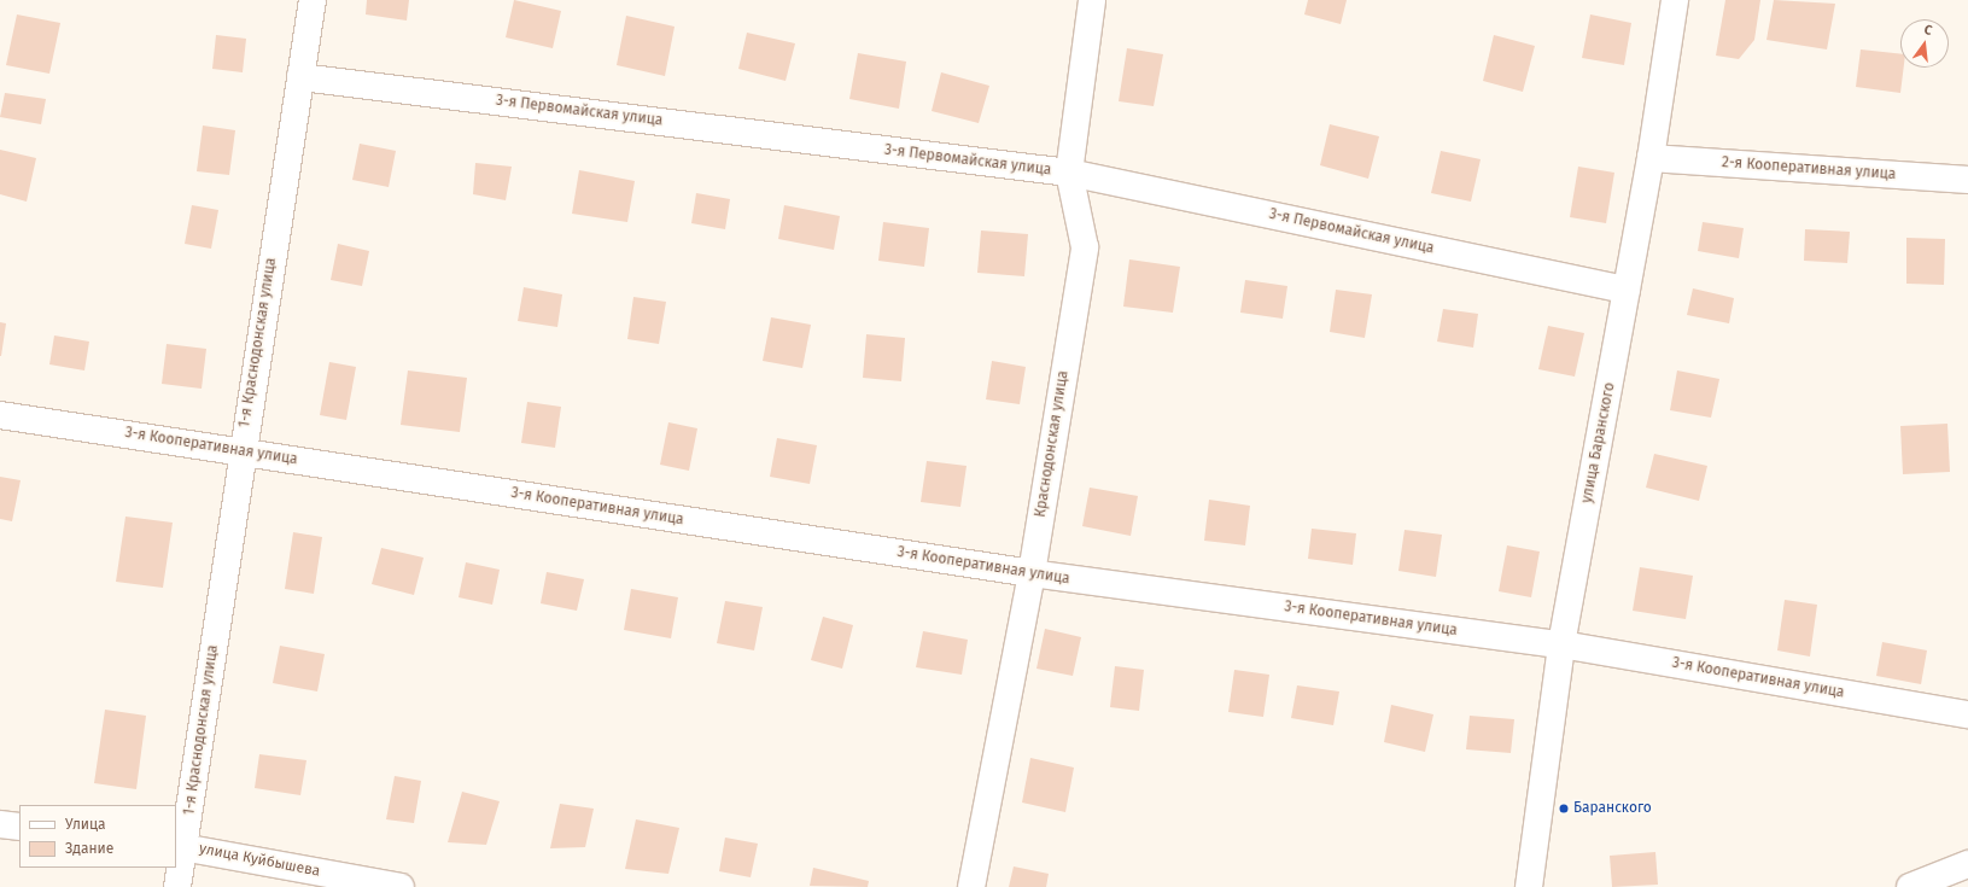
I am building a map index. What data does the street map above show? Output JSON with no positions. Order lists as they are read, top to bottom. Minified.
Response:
{"streets":{"street":["3-я Первомайская улица","2-я Кооперативная улица","1-я Краснодонская улица","улица Баранского","Краснодонская улица","3-я Кооперативная улица","улица Куйбышева"]},"crossings":[["3-я Первомайская улица","1-я Краснодонская улица"],["3-я Первомайская улица","улица Баранского"],["3-я Первомайская улица","Краснодонская улица"],["2-я Кооперативная улица","улица Баранского"],["1-я Краснодонская улица","3-я Кооперативная улица"],["1-я Краснодонская улица","улица Куйбышева"],["улица Баранского","3-я Кооперативная улица"],["Краснодонская улица","3-я Кооперативная улица"]],"places":["Баранского"],"legend":["Улица","Здание"],"north":"top"}
